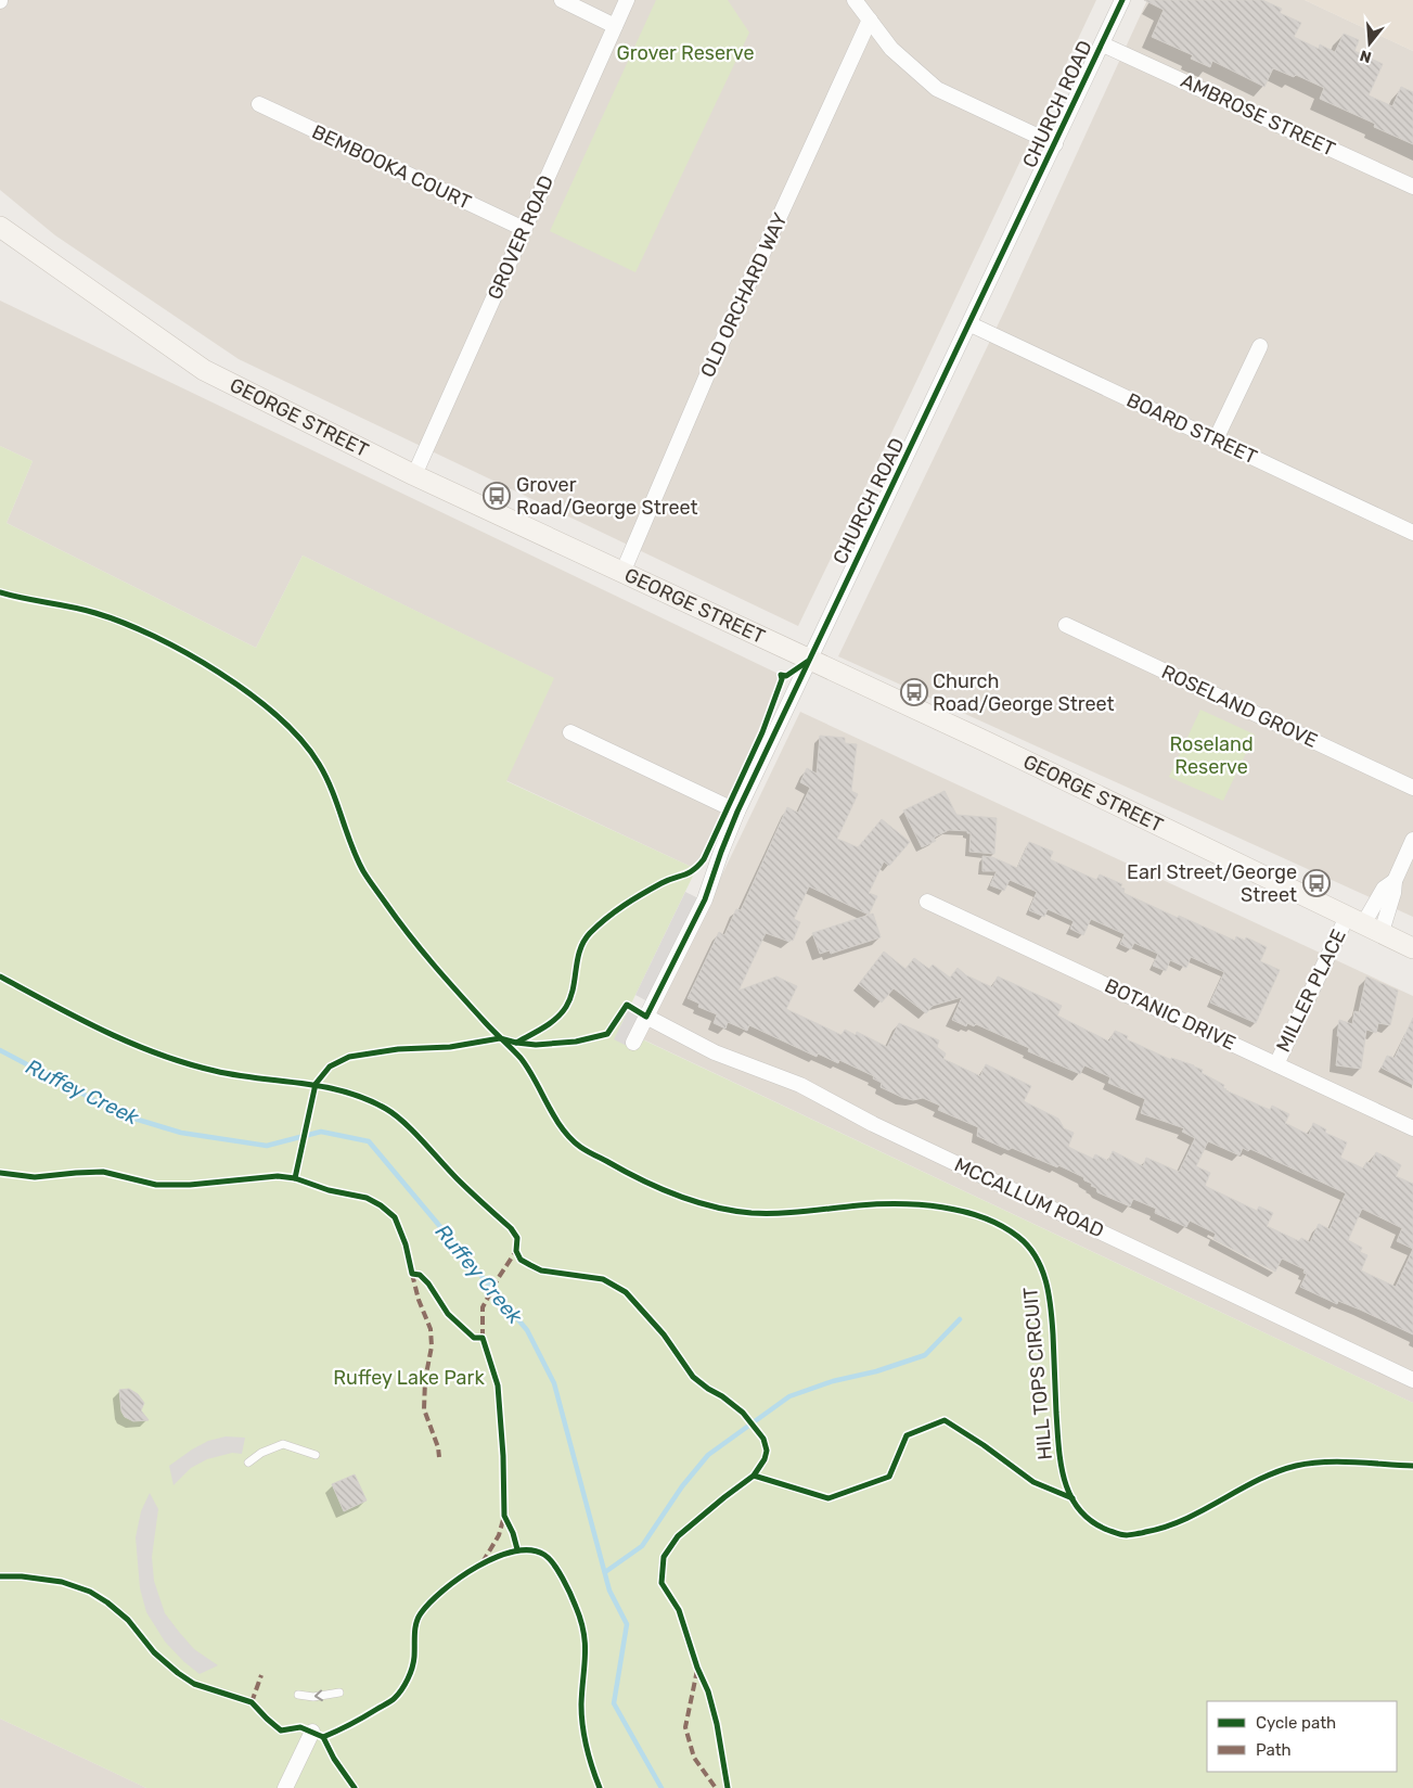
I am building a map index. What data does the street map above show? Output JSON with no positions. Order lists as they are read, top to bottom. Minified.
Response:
{"streets":{"main road":["GEORGE STREET"],"street":["CHURCH ROAD","AMBROSE STREET","BEMBOOKA COURT","GROVER ROAD","OLD ORCHARD WAY","BOARD STREET","ROSELAND GROVE","MILLER PLACE","BOTANIC DRIVE","MCCALLUM ROAD"],"cycle path":["HILL TOPS CIRCUIT"]},"crossings":[["CHURCH ROAD","AMBROSE STREET"],["CHURCH ROAD","GEORGE STREET"],["CHURCH ROAD","BOARD STREET"],["CHURCH ROAD","MCCALLUM ROAD"],["BEMBOOKA COURT","GROVER ROAD"],["GROVER ROAD","GEORGE STREET"],["OLD ORCHARD WAY","GEORGE STREET"],["GEORGE STREET","MILLER PLACE"],["MILLER PLACE","BOTANIC DRIVE"]],"water":["Ruffey Creek"],"parks":["Grover Reserve","Roseland Reserve","Ruffey Lake Park"],"places":{"bus stop":["Grover Road/George Street","Church Road/George Street","Earl Street/George Street"]},"legend":["Cycle path","Path"],"north":"bottom"}
